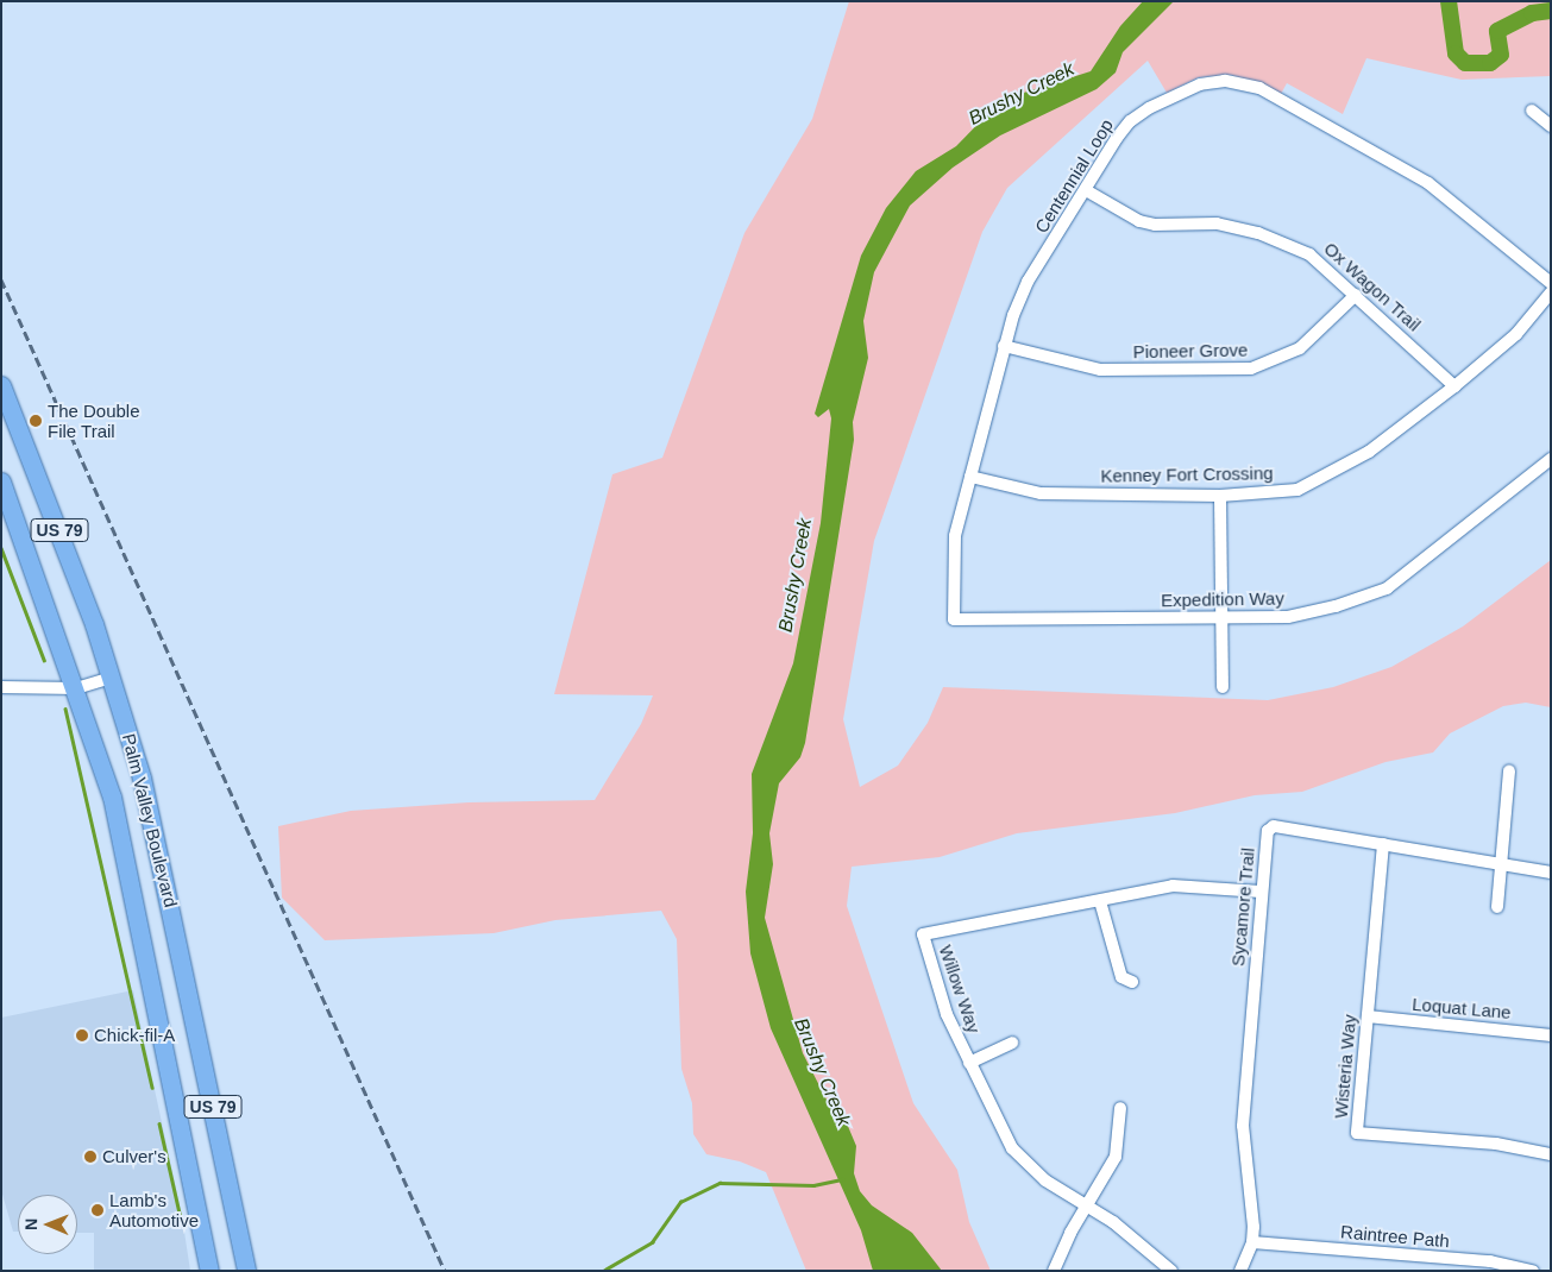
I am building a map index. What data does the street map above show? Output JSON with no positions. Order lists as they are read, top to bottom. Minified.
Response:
{"streets":{"highway":["US 79","Palm Valley Boulevard"],"street":["Centennial Loop","Ox Wagon Trail","Pioneer Grove","Kenney Fort Crossing","Expedition Way","Sycamore Trail","Willow Way","Loquat Lane","Wisteria Way","Raintree Path"]},"crossings":[["Centennial Loop","Ox Wagon Trail"],["Centennial Loop","Pioneer Grove"],["Centennial Loop","Kenney Fort Crossing"],["Centennial Loop","Expedition Way"],["Ox Wagon Trail","Pioneer Grove"],["Ox Wagon Trail","Kenney Fort Crossing"],["Sycamore Trail","Willow Way"],["Sycamore Trail","Wisteria Way"],["Sycamore Trail","Raintree Path"],["Loquat Lane","Wisteria Way"]],"water":["Brushy Creek"],"places":["The Double File Trail","Chick-fil-A","Culver's","Lamb's Automotive"],"north":"left"}
